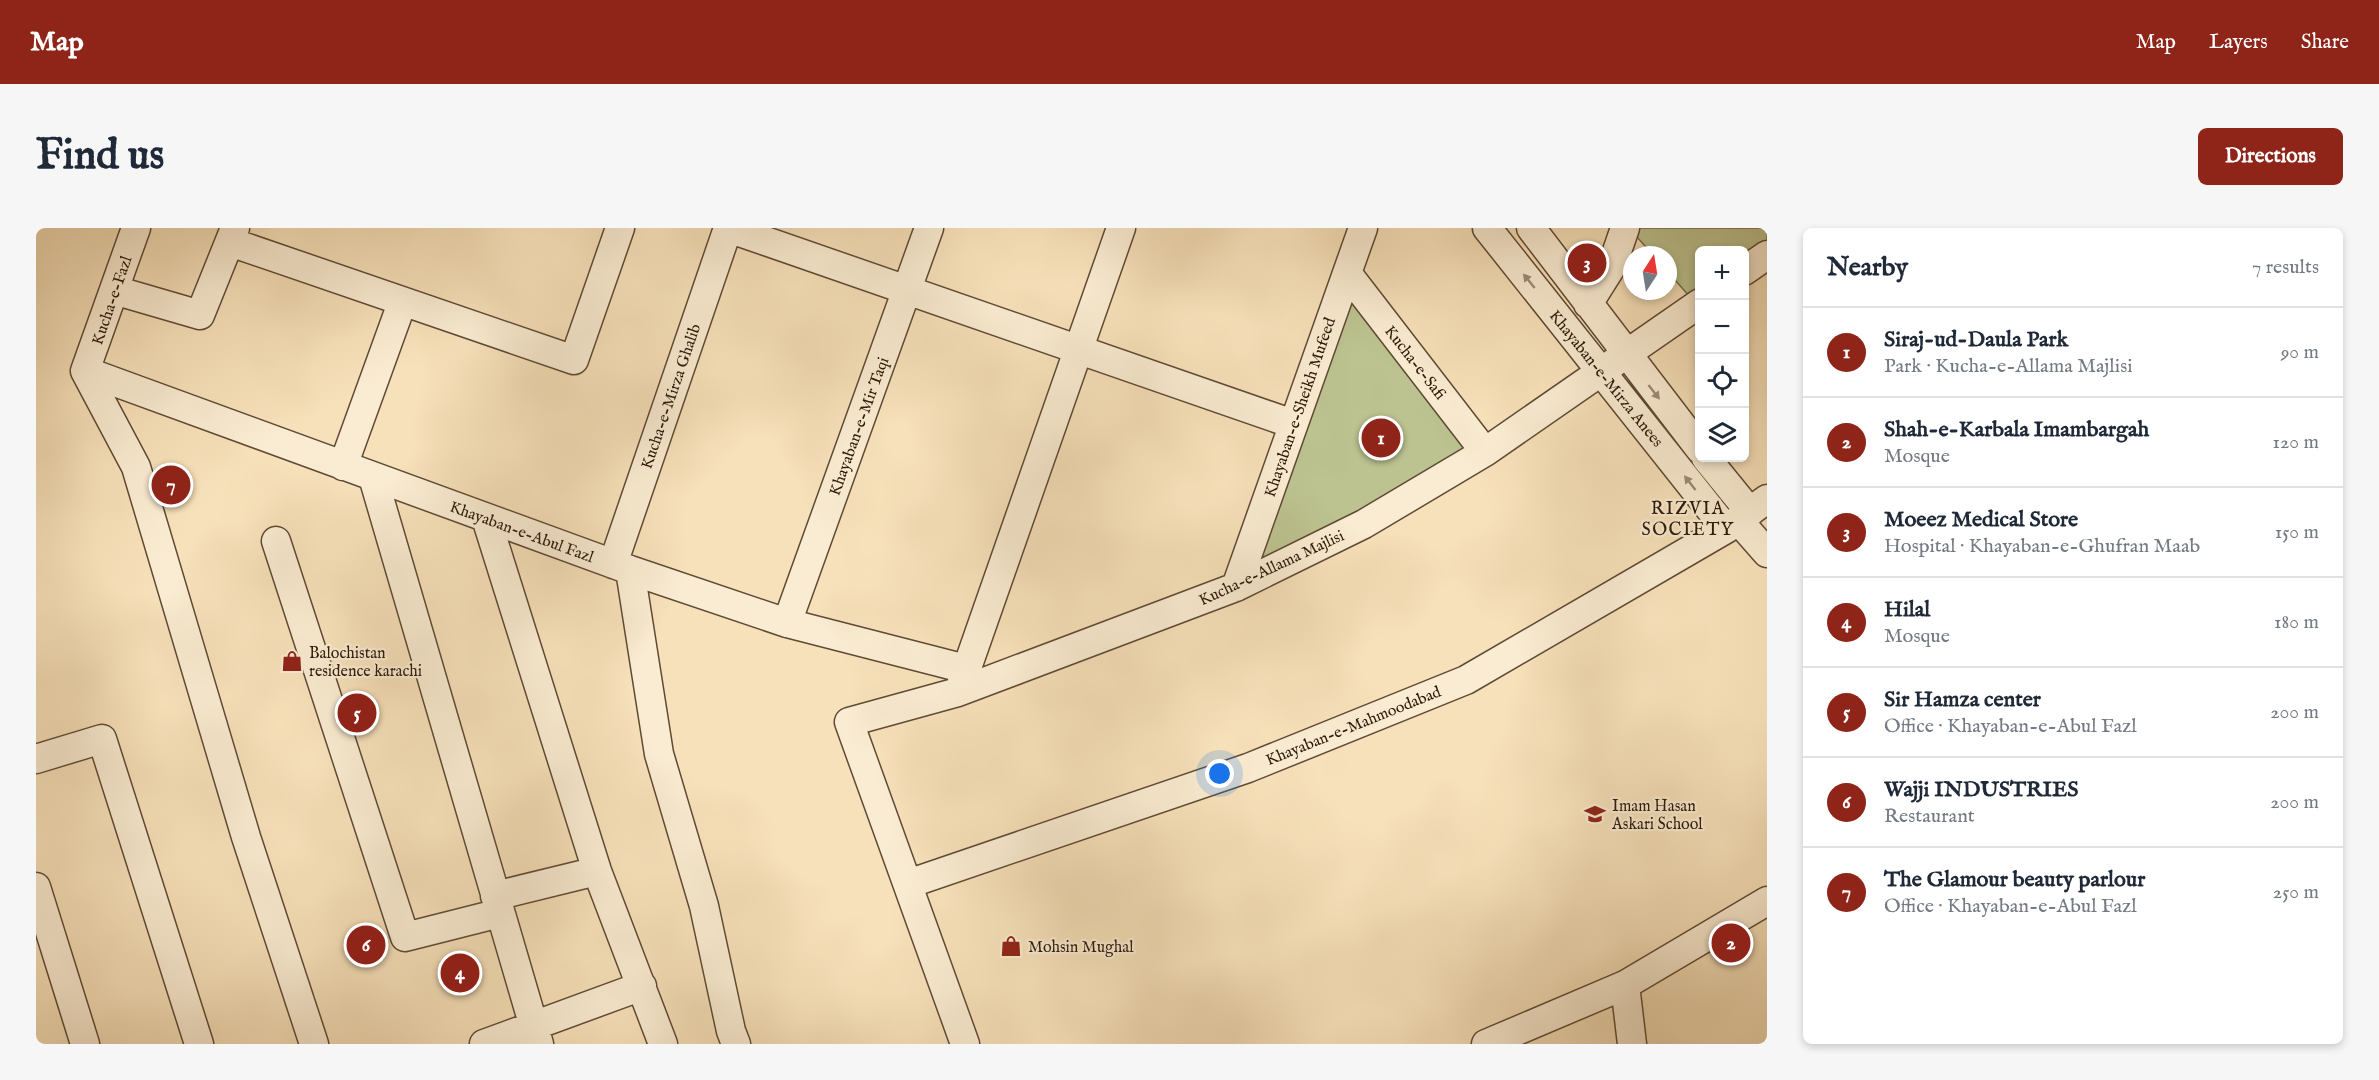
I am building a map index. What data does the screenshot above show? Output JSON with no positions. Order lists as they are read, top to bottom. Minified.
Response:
{"streets":{"street":["Kucha-e-Fazl","Kucha-e-Safi","Khayaban-e-Mirza Anees","Kucha-e-Mirza Ghalib","Khayaban-e-Sheikh Mufeed","Khayaban-e-Mir Taqi","Khayaban-e-Abul Fazl","Kucha-e-Allama Majlisi","Khayaban-e-Mahmoodabad"]},"crossings":[["Kucha-e-Fazl","Khayaban-e-Abul Fazl"],["Kucha-e-Safi","Khayaban-e-Sheikh Mufeed"],["Kucha-e-Safi","Kucha-e-Allama Majlisi"],["Khayaban-e-Mirza Anees","Kucha-e-Allama Majlisi"],["Khayaban-e-Mirza Anees","Khayaban-e-Mahmoodabad"],["Kucha-e-Mirza Ghalib","Khayaban-e-Abul Fazl"],["Khayaban-e-Sheikh Mufeed","Kucha-e-Allama Majlisi"],["Khayaban-e-Mir Taqi","Khayaban-e-Abul Fazl"],["Khayaban-e-Abul Fazl","Kucha-e-Allama Majlisi"],["Kucha-e-Allama Majlisi","Khayaban-e-Mahmoodabad"]],"districts":["RIZVIA SOCIETY"],"places":{"shop":["Balochistan residence karachi","Mohsin Mughal"],"school or university":["Imam Hasan Askari School"]},"north":"top","page":{"header":"Map","nav":["Map","Layers","Share"],"buttons":"Directions","title":"Find us","heading":["Nearby","7 results"],"pins":["3","1","7","5","2","6","4"],"map_buttons":["+","−"],"list":[{"mark":"1","name":"Siraj-ud-Daula Park","note":"Park · Kucha-e-Allama Majlisi","value":"90 m"},{"mark":"2","name":"Shah-e-Karbala Imambargah","note":"Mosque","value":"120 m"},{"mark":"3","name":"Moeez Medical Store","note":"Hospital · Khayaban-e-Ghufran Maab","value":"150 m"},{"mark":"4","name":"Hilal","note":"Mosque","value":"180 m"},{"mark":"5","name":"Sir Hamza center","note":"Office · Khayaban-e-Abul Fazl","value":"200 m"},{"mark":"6","name":"Wajji INDUSTRIES","note":"Restaurant","value":"200 m"},{"mark":"7","name":"The Glamour beauty parlour","note":"Office · Khayaban-e-Abul Fazl","value":"250 m"}]}}
